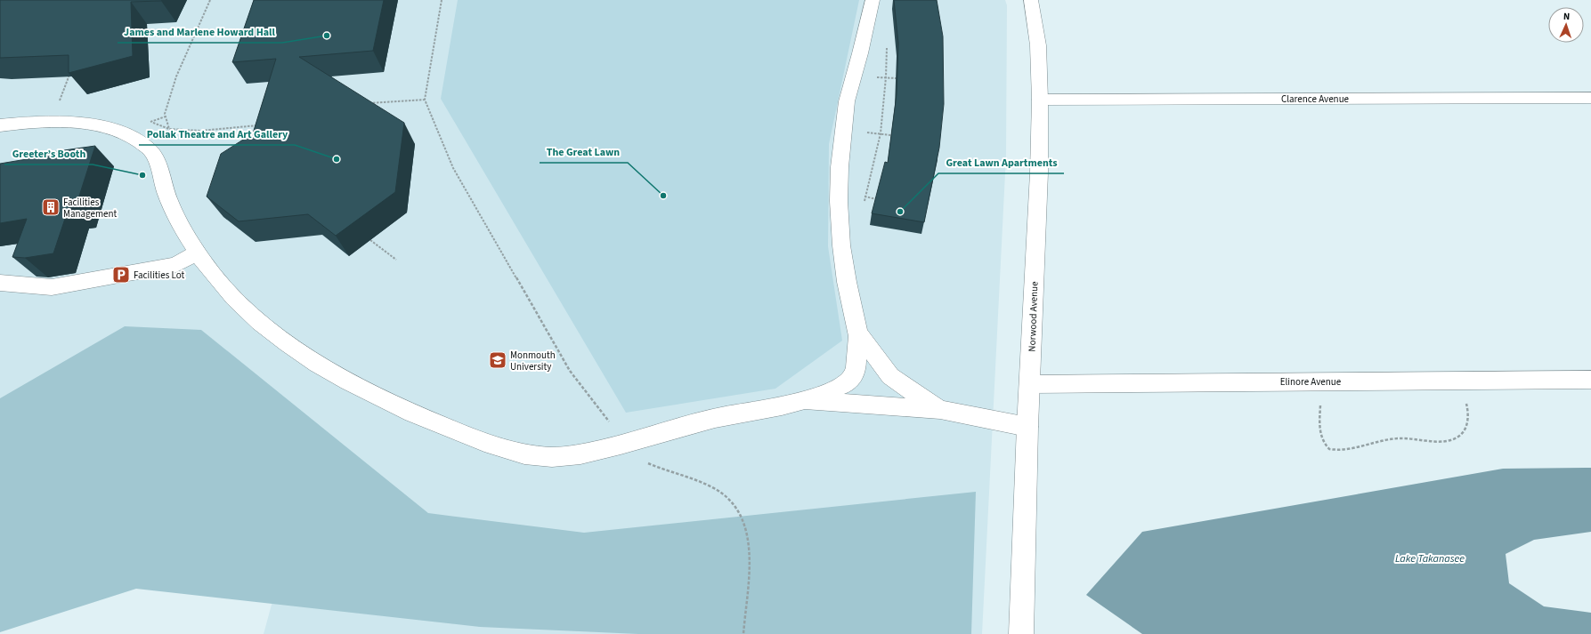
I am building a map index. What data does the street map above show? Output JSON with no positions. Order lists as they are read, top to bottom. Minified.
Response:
{"streets":{"street":["Clarence Avenue","Norwood Avenue","Elinore Avenue"]},"crossings":[["Clarence Avenue","Norwood Avenue"],["Norwood Avenue","Elinore Avenue"]],"water":["Lake Takanasee"],"places":{"other":["James and Marlene Howard Hall","Pollak Theatre and Art Gallery","Greeter’s Booth","The Great Lawn","Great Lawn Apartments"],"building":["Facilities Management"],"parking":["Facilities Lot"],"school or university":["Monmouth University"]},"north":"top"}
